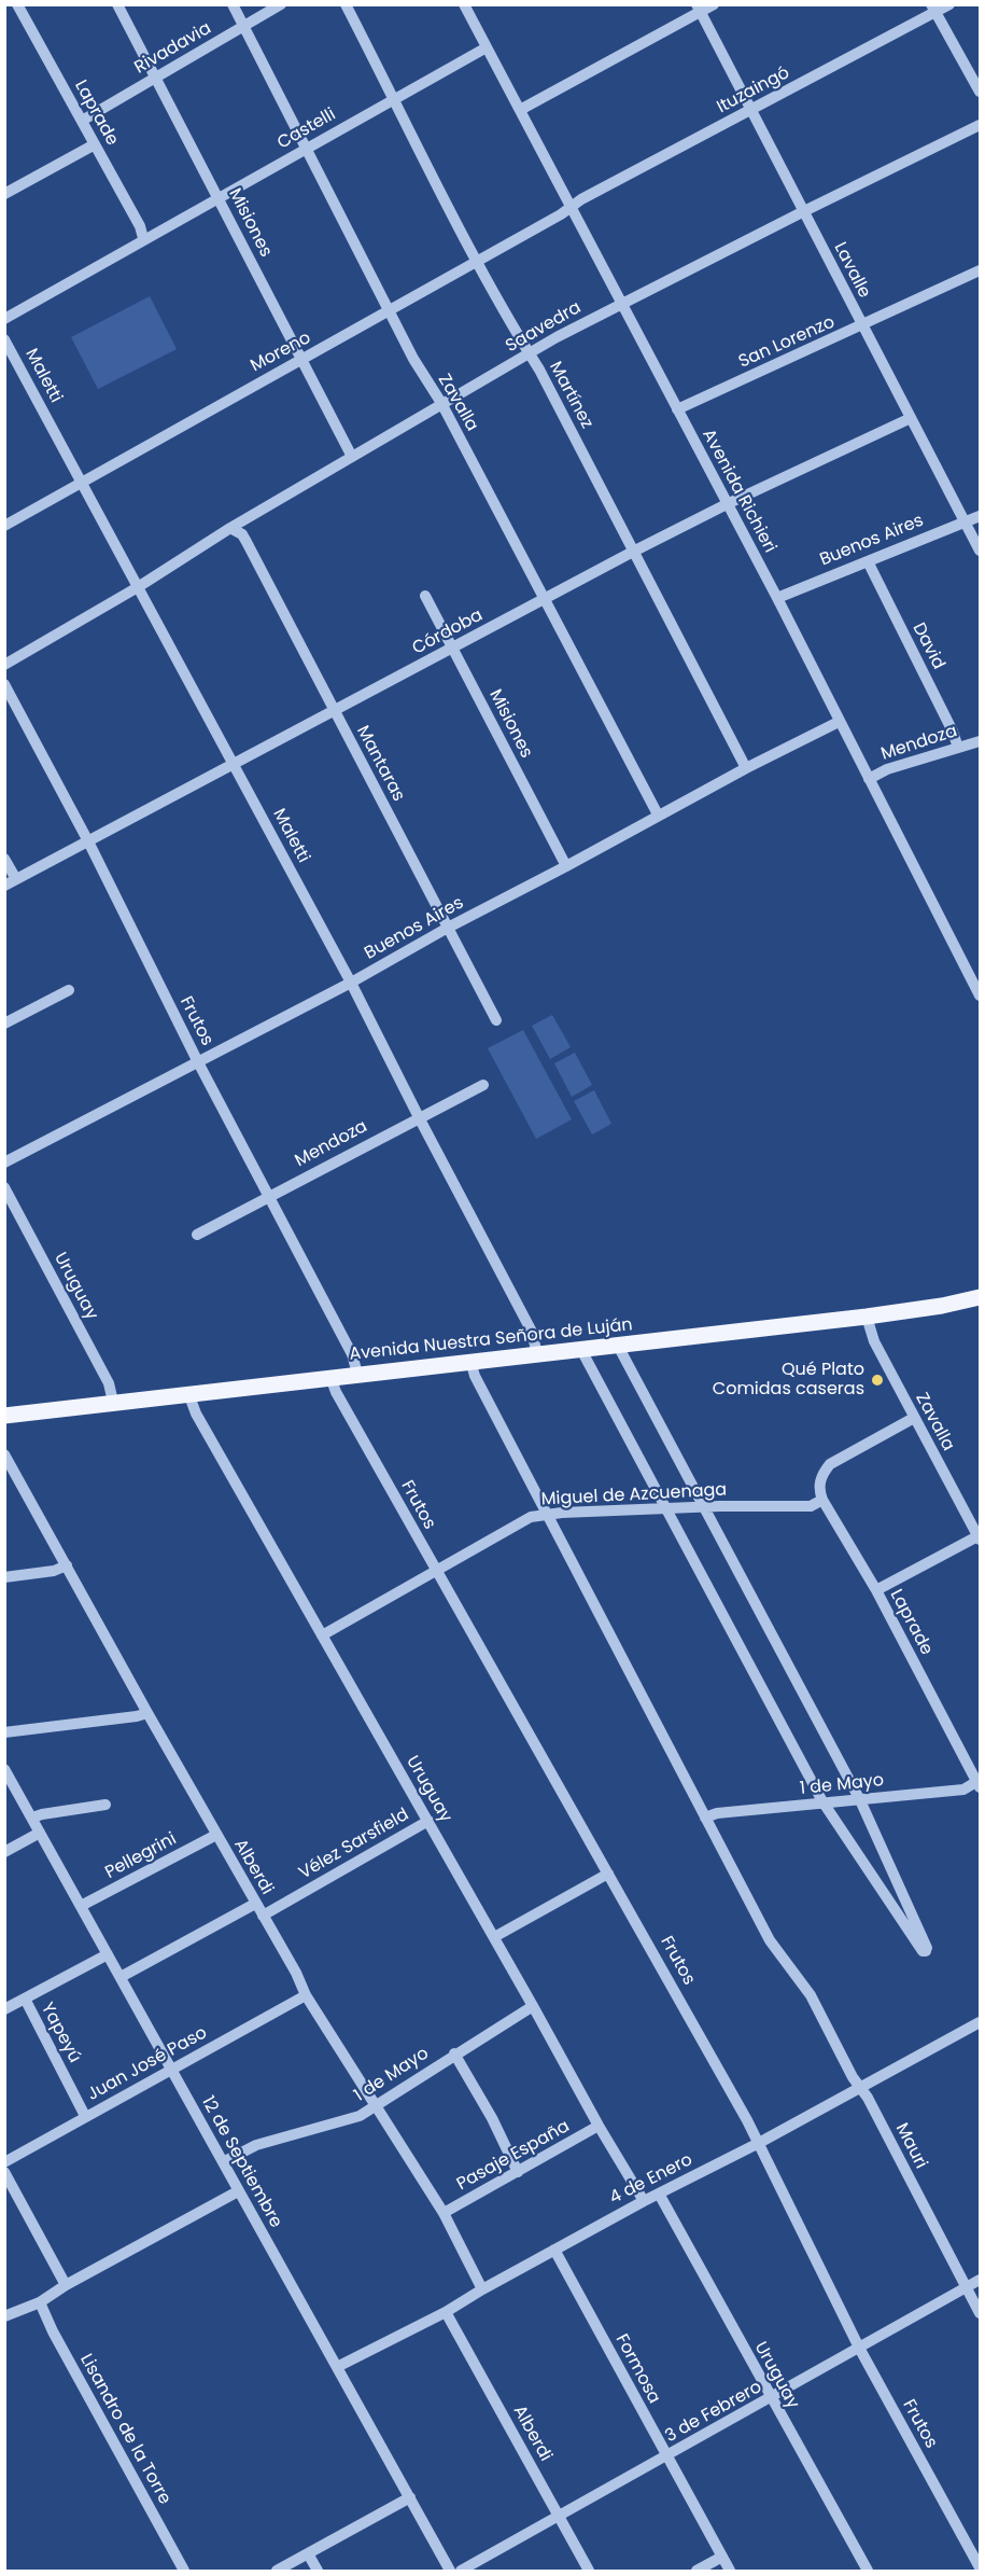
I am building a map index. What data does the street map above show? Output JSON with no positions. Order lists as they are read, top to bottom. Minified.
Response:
{"streets":{"main road":["Avenida Nuestra Señora de Luján"],"street":["Rivadavia","Ituzaingó","Laprade","Castelli","Misiones","Lavalle","Saavedra","San Lorenzo","Moreno","Maletti","Martínez","Zavalla","Avenida Richieri","Buenos Aires","Córdoba","David","Mendoza","Mantaras","Frutos","Uruguay","Miguel de Azcuenaga","1 de Mayo","Vélez Sarsfield","Pellegrini","Alberdi","Yapeyú","Juan José Paso","Mauri","Pasaje España","12 de Septiembre","4 de Enero","Formosa","3 de Febrero","Lisandro de la Torre"]},"crossings":[["Rivadavia","Laprade"],["Rivadavia","Misiones"],["Rivadavia","Zavalla"],["Ituzaingó","Lavalle"],["Ituzaingó","Moreno"],["Ituzaingó","Avenida Richieri"],["Laprade","Castelli"],["Laprade","Miguel de Azcuenaga"],["Laprade","1 de Mayo"],["Castelli","Misiones"],["Castelli","Martínez"],["Castelli","Zavalla"],["Castelli","Avenida Richieri"],["Misiones","Saavedra"],["Misiones","Moreno"],["Misiones","Buenos Aires"],["Misiones","Córdoba"],["Lavalle","Saavedra"],["Lavalle","San Lorenzo"],["Lavalle","Buenos Aires"],["Lavalle","Córdoba"],["Saavedra","Maletti"],["Saavedra","Martínez"],["Saavedra","Zavalla"],["Saavedra","Avenida Richieri"],["Saavedra","Mantaras"],["San Lorenzo","Avenida Richieri"],["Moreno","Maletti"],["Moreno","Martínez"],["Moreno","Zavalla"],["Moreno","Avenida Richieri"],["Maletti","Buenos Aires"],["Maletti","Córdoba"],["Maletti","Mendoza"],["Maletti","Avenida Nuestra Señora de Luján"],["Martínez","Buenos Aires"],["Martínez","Córdoba"],["Zavalla","Buenos Aires"],["Zavalla","Córdoba"],["Zavalla","Avenida Nuestra Señora de Luján"],["Avenida Richieri","Buenos Aires"],["Avenida Richieri","Córdoba"],["Avenida Richieri","Mendoza"],["Buenos Aires","David"],["Buenos Aires","Mantaras"],["Buenos Aires","Frutos"],["Córdoba","Mantaras"],["Córdoba","Frutos"],["David","Mendoza"],["Mendoza","Frutos"],["Frutos","Avenida Nuestra Señora de Luján"],["Frutos","Miguel de Azcuenaga"],["Frutos","4 de Enero"],["Frutos","3 de Febrero"],["Uruguay","Avenida Nuestra Señora de Luján"],["Uruguay","Miguel de Azcuenaga"],["Uruguay","1 de Mayo"],["Uruguay","Vélez Sarsfield"],["Uruguay","Pasaje España"],["Uruguay","4 de Enero"],["Uruguay","3 de Febrero"],["Avenida Nuestra Señora de Luján","Mauri"],["Miguel de Azcuenaga","Mauri"],["1 de Mayo","Alberdi"],["1 de Mayo","Mauri"],["1 de Mayo","12 de Septiembre"],["Vélez Sarsfield","Alberdi"],["Pellegrini","Alberdi"],["Pellegrini","12 de Septiembre"],["Alberdi","Juan José Paso"],["Alberdi","Pasaje España"],["Alberdi","4 de Enero"],["Alberdi","3 de Febrero"],["Yapeyú","Juan José Paso"],["Juan José Paso","12 de Septiembre"],["Mauri","4 de Enero"],["Mauri","3 de Febrero"],["12 de Septiembre","4 de Enero"],["4 de Enero","Formosa"],["Formosa","3 de Febrero"]],"places":["Qué Plato Comidas caseras"]}
